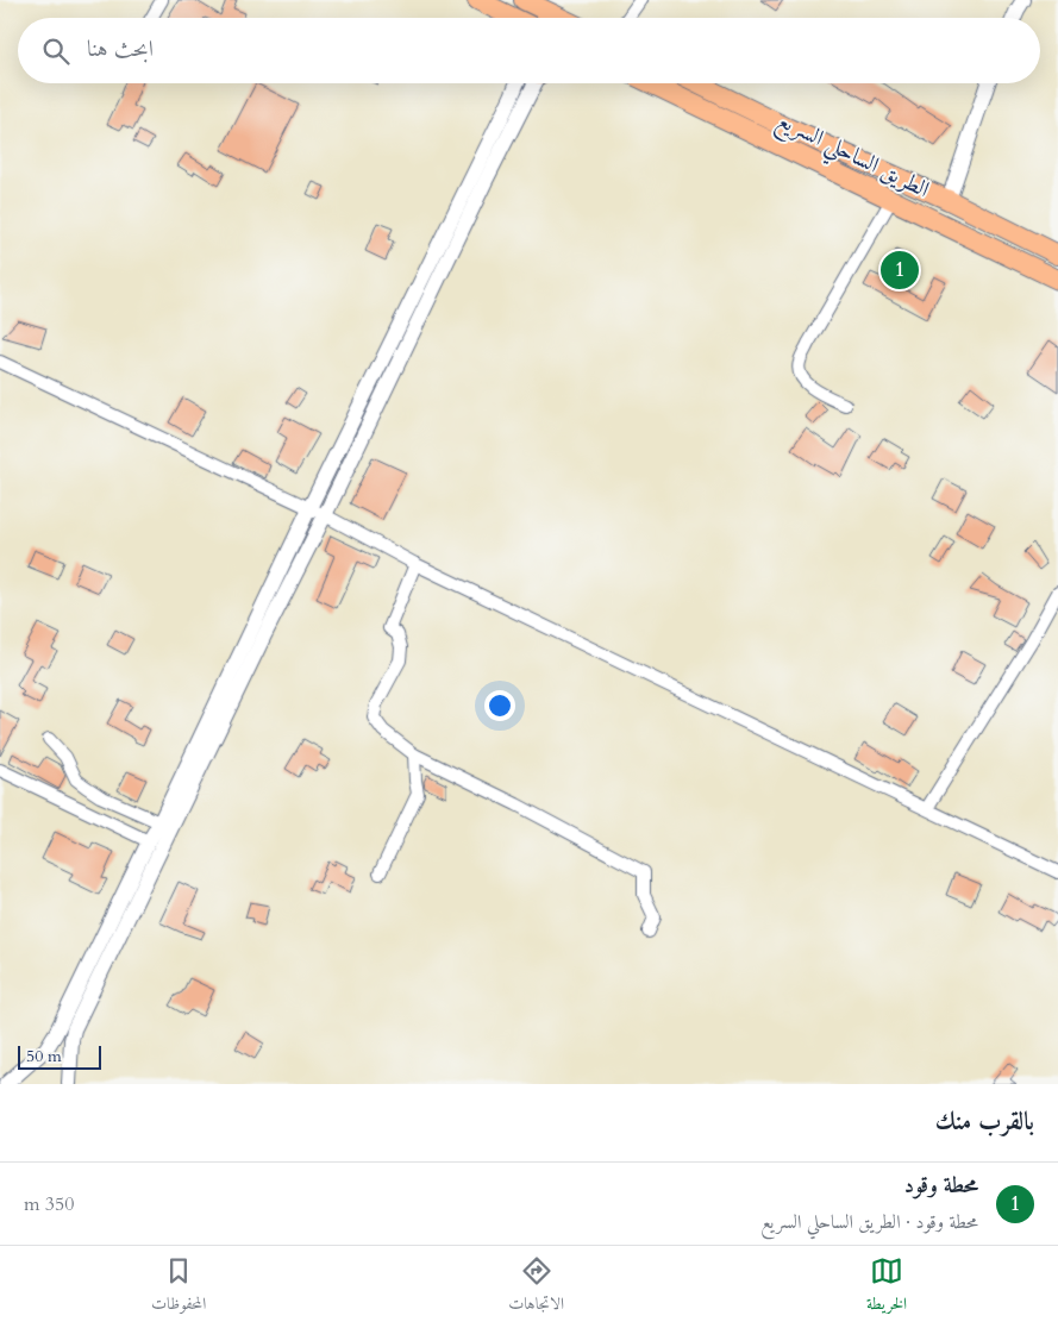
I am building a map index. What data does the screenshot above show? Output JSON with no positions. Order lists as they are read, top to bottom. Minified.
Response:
{"streets":{"highway":["الطريق الساحلي السريع"]},"scale_bar":"50 m","page":{"search":"ابحث هنا","pins":"1","scale":"50 m","heading":"بالقرب منك","list":[{"mark":"1","name":"محطة وقود","note":"محطة وقود · الطريق الساحلي السريع","value":"350 m"}],"nav":["الخريطة","الاتجاهات","المحفوظات"]}}
